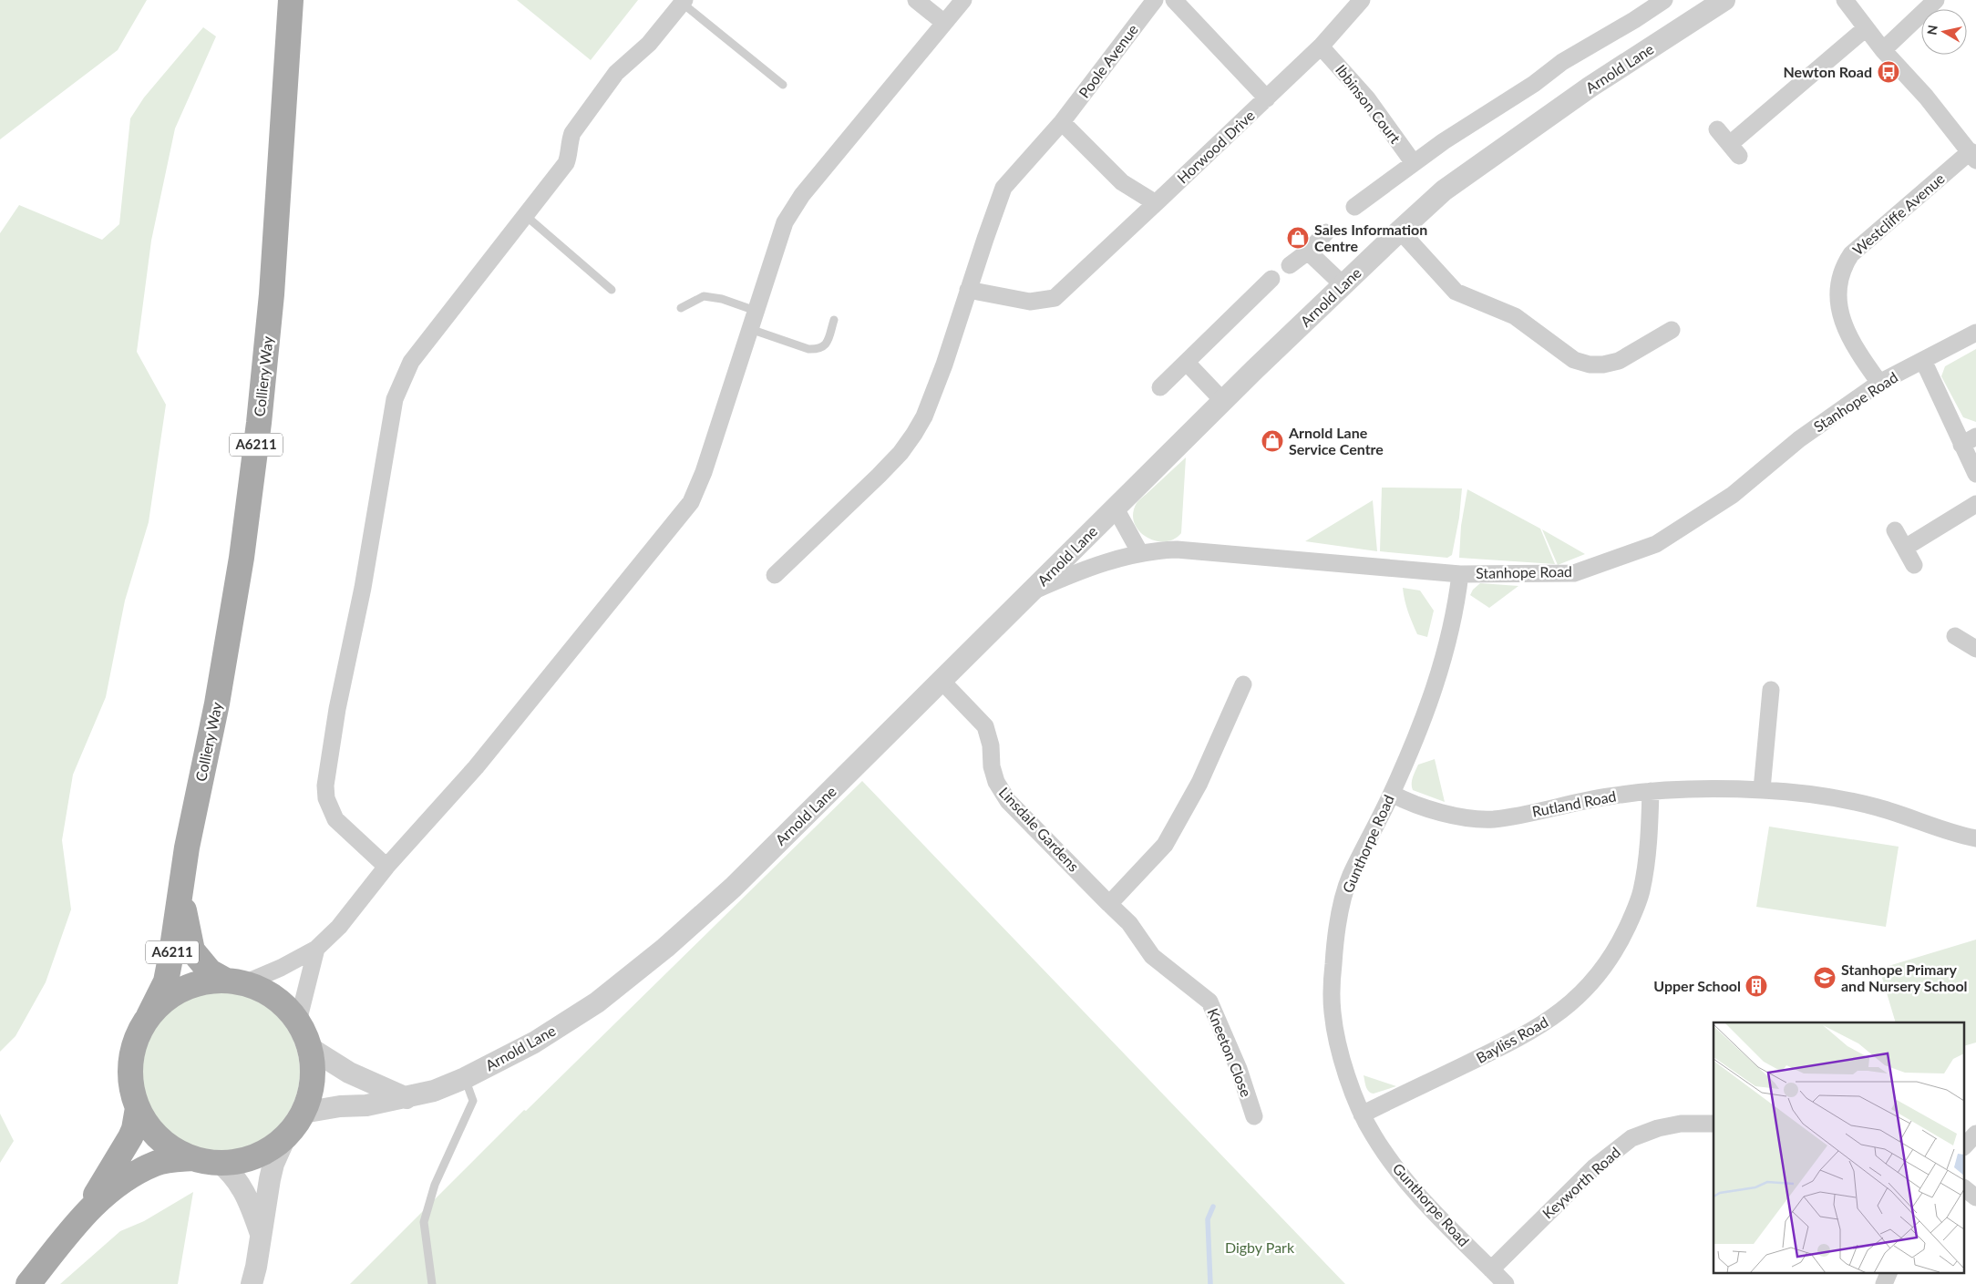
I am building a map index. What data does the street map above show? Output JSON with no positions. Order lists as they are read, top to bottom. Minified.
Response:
{"streets":{"main road":["Colliery Way","A6211"],"street":["Poole Avenue","Arnold Lane","Ibbinson Court","Horwood Drive","Westcliffe Avenue","Stanhope Road","Rutland Road","Linsdale Gardens","Gunthorpe Road","Bayliss Road","Kneeton Close","Keyworth Road"]},"crossings":[["Poole Avenue","Horwood Drive"],["Arnold Lane","Stanhope Road"],["Arnold Lane","Linsdale Gardens"],["Ibbinson Court","Horwood Drive"],["Westcliffe Avenue","Stanhope Road"],["Stanhope Road","Gunthorpe Road"],["Rutland Road","Gunthorpe Road"],["Rutland Road","Bayliss Road"],["Linsdale Gardens","Kneeton Close"],["Gunthorpe Road","Bayliss Road"],["Gunthorpe Road","Keyworth Road"]],"parks":["Digby Park"],"places":{"bus stop":["Newton Road"],"shop":["Sales Information Centre","Arnold Lane Service Centre"],"school or university":["Stanhope Primary and Nursery School"],"building":["Upper School"]},"north":"left"}
